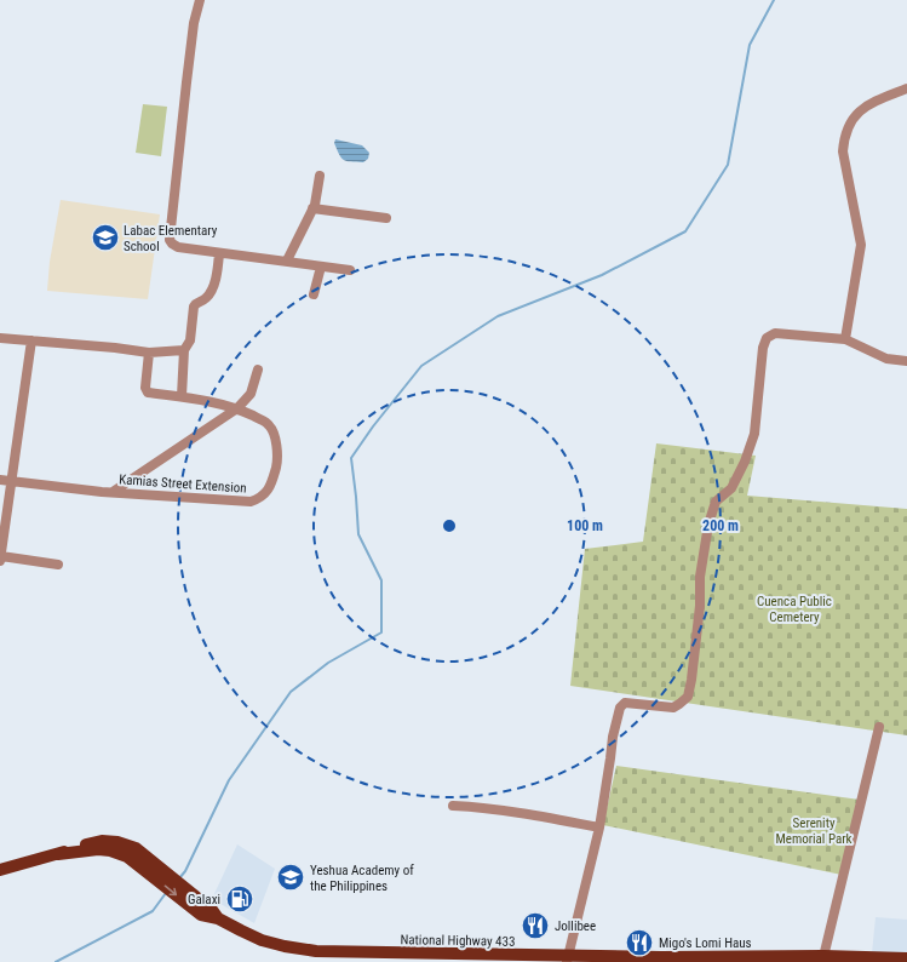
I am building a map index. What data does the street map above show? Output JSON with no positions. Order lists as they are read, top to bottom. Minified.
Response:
{"streets":{"main road":["National Highway 433"],"street":["Kamias Street Extension"]},"parks":["Cuenca Public Cemetery","Serenity Memorial Park"],"places":{"school or university":["Labac Elementary School","Yeshua Academy of the Philippines"],"fuel station":["Galaxi"],"restaurant":["Jollibee","Migo's Lomi Haus"]},"rings":["100 m","200 m"]}
